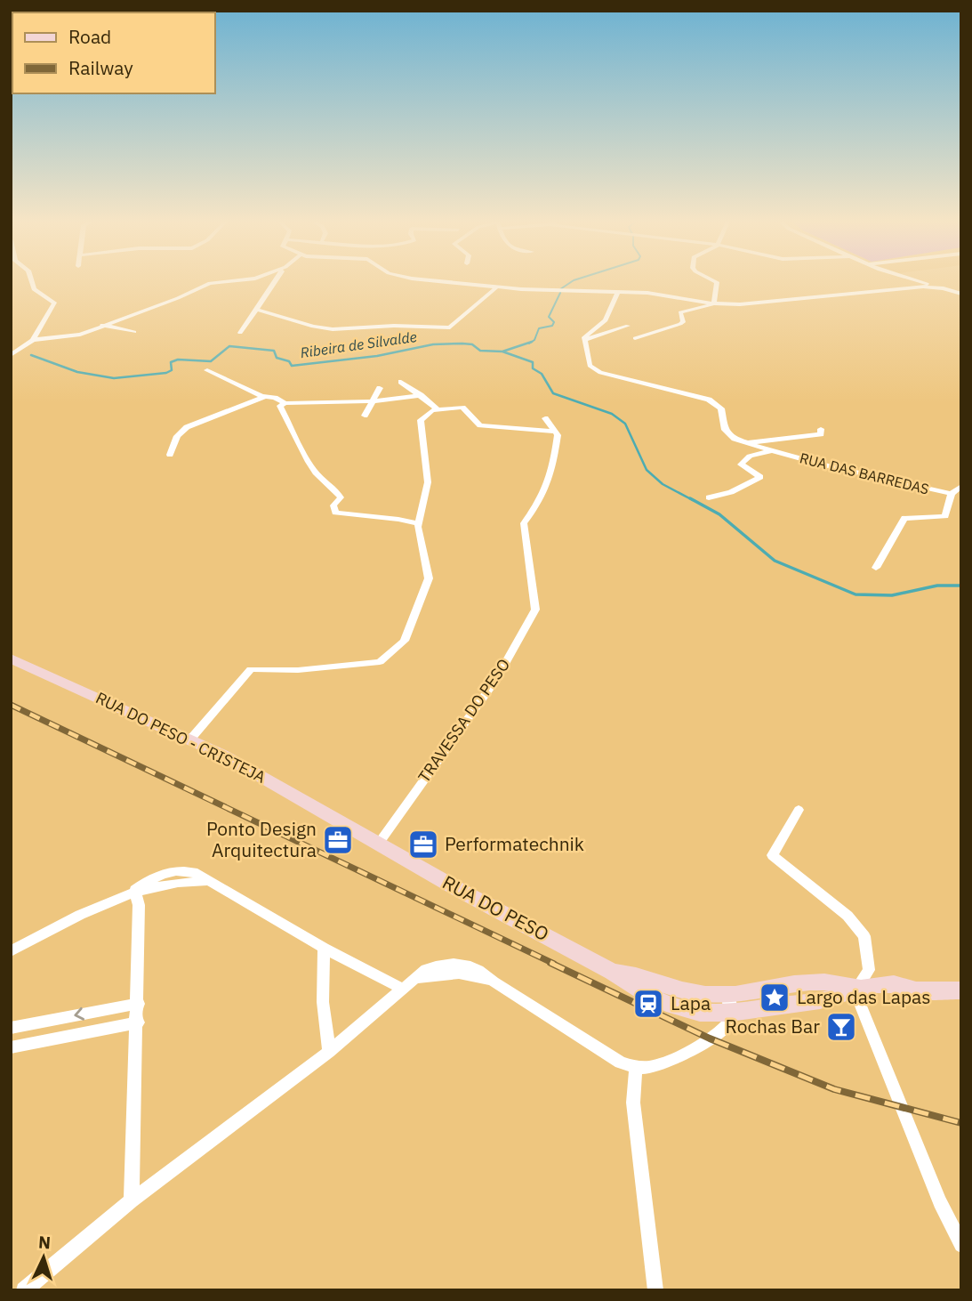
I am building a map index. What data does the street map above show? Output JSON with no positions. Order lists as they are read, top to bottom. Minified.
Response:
{"streets":{"main road":["RUA DO PESO - CRISTEJA","RUA DO PESO"],"street":["RUA DAS BARREDAS","TRAVESSA DO PESO"]},"crossings":[["TRAVESSA DO PESO","RUA DO PESO - CRISTEJA"],["TRAVESSA DO PESO","RUA DO PESO"],["RUA DO PESO - CRISTEJA","RUA DO PESO"]],"water":["Ribeira de Silvalde"],"places":{"office":["Ponto Design Arquitectura","Performatechnik"],"place":["Largo das Lapas"],"station":["Lapa"],"bar":["Rochas Bar"]},"legend":["Road","Railway"],"north":"top"}
